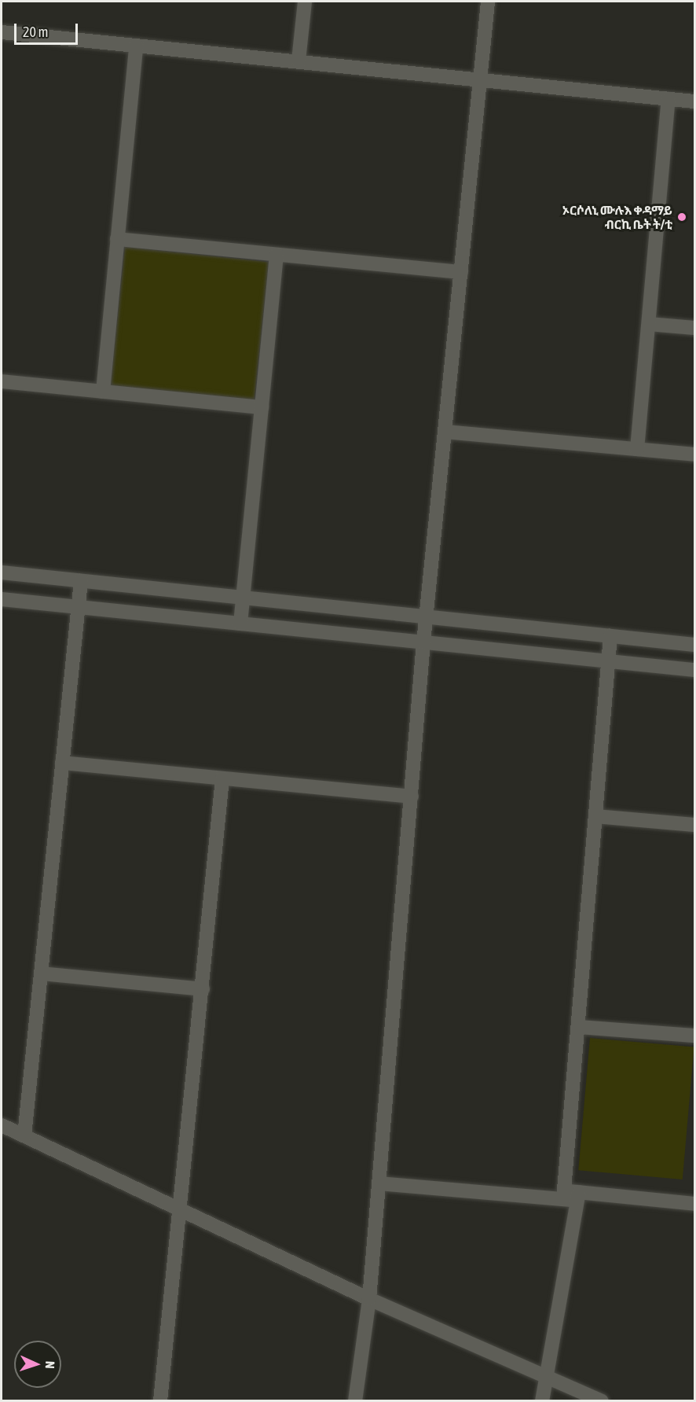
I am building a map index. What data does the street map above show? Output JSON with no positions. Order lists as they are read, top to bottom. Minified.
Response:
{"places":["ኦርሶለኒ ሙሉእ ቀዳማይ ብርኪ ቤት ት/ቲ"],"scale_bar":"20 m","north":"right"}
